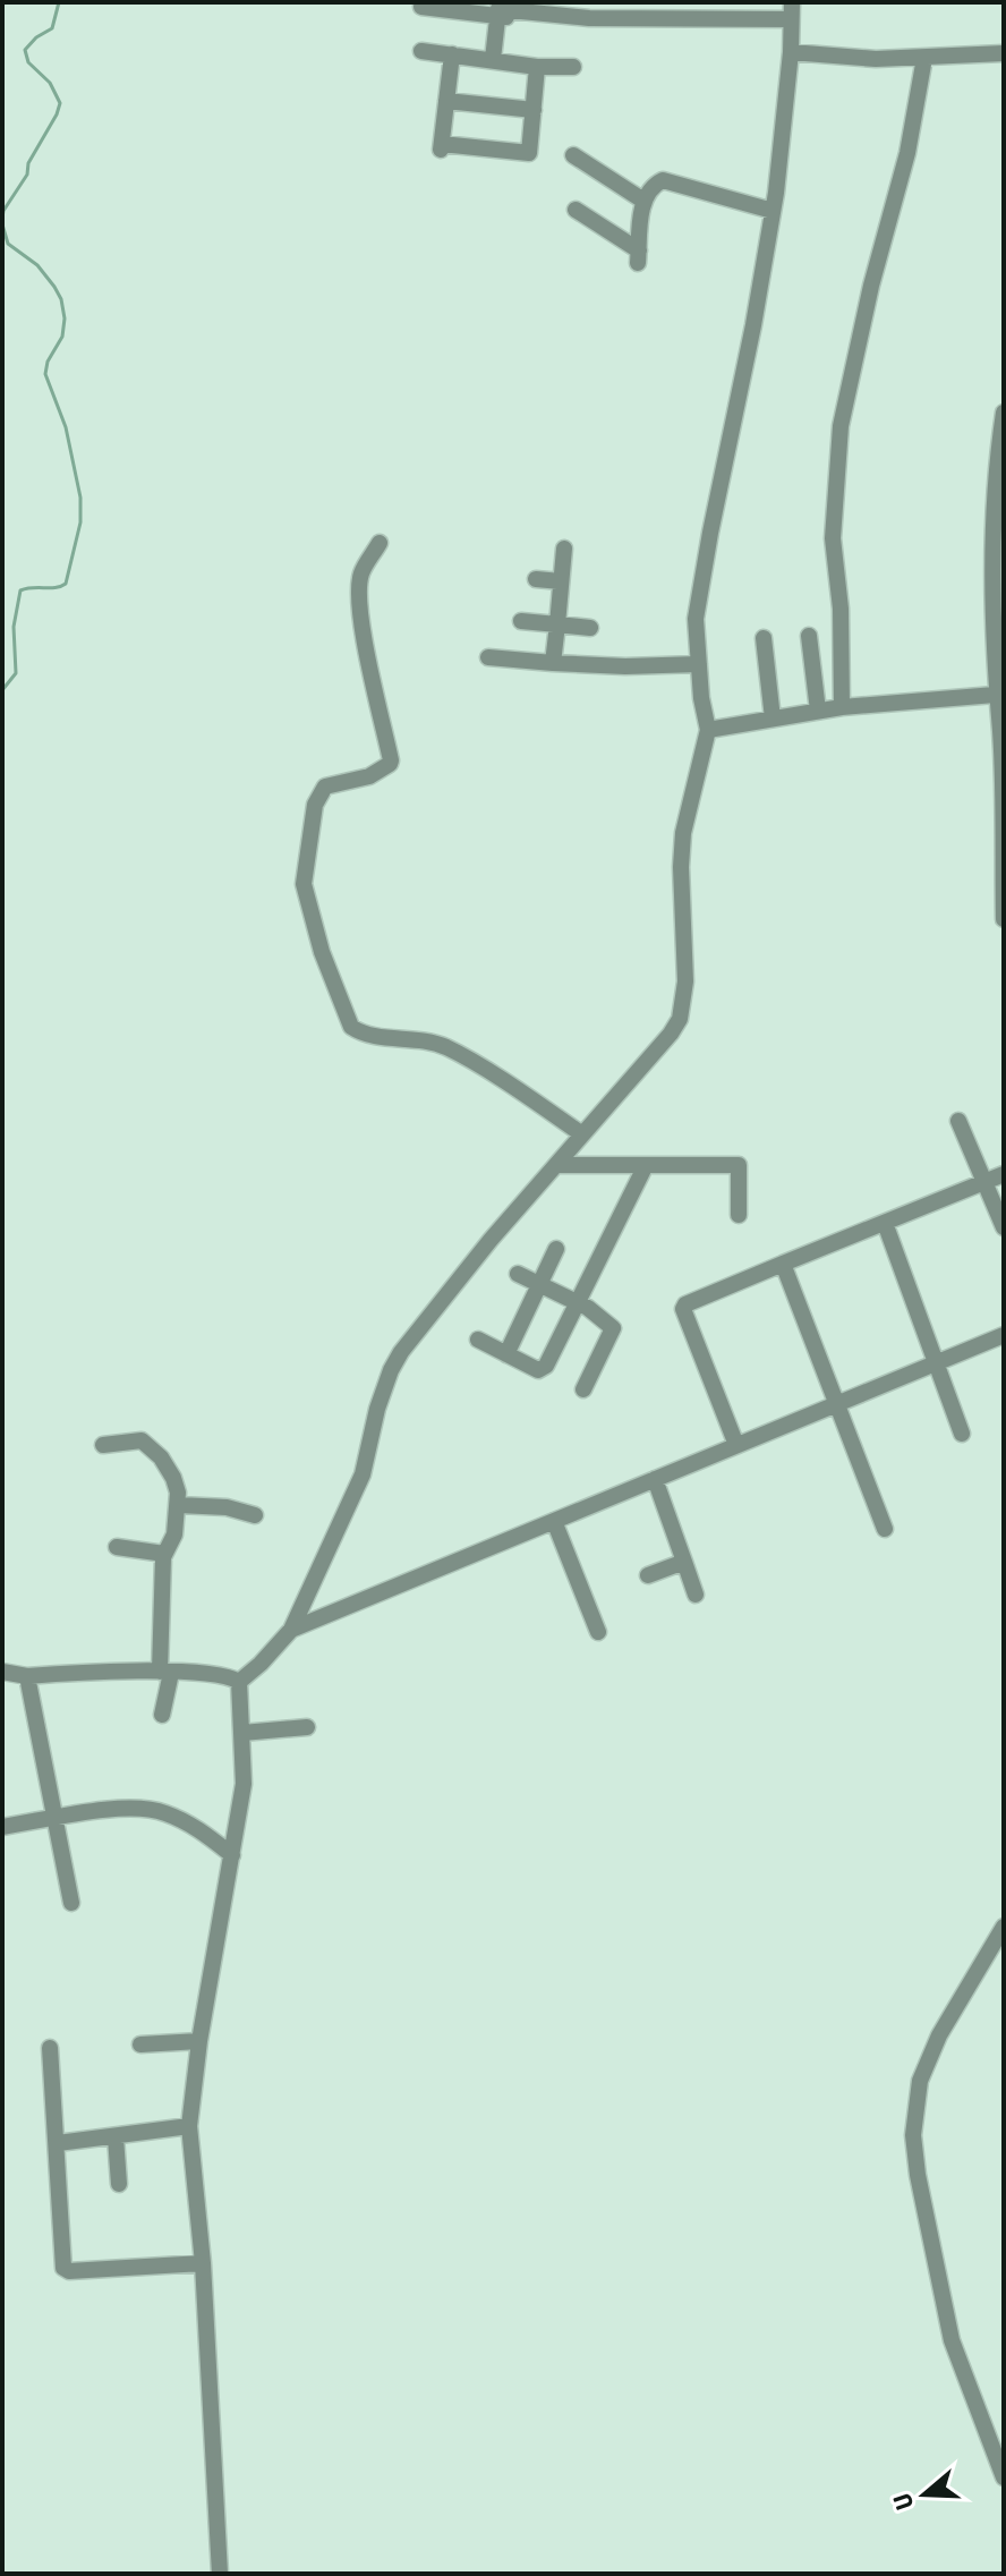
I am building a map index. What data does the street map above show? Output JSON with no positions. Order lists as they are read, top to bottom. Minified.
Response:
{"north":"left"}
